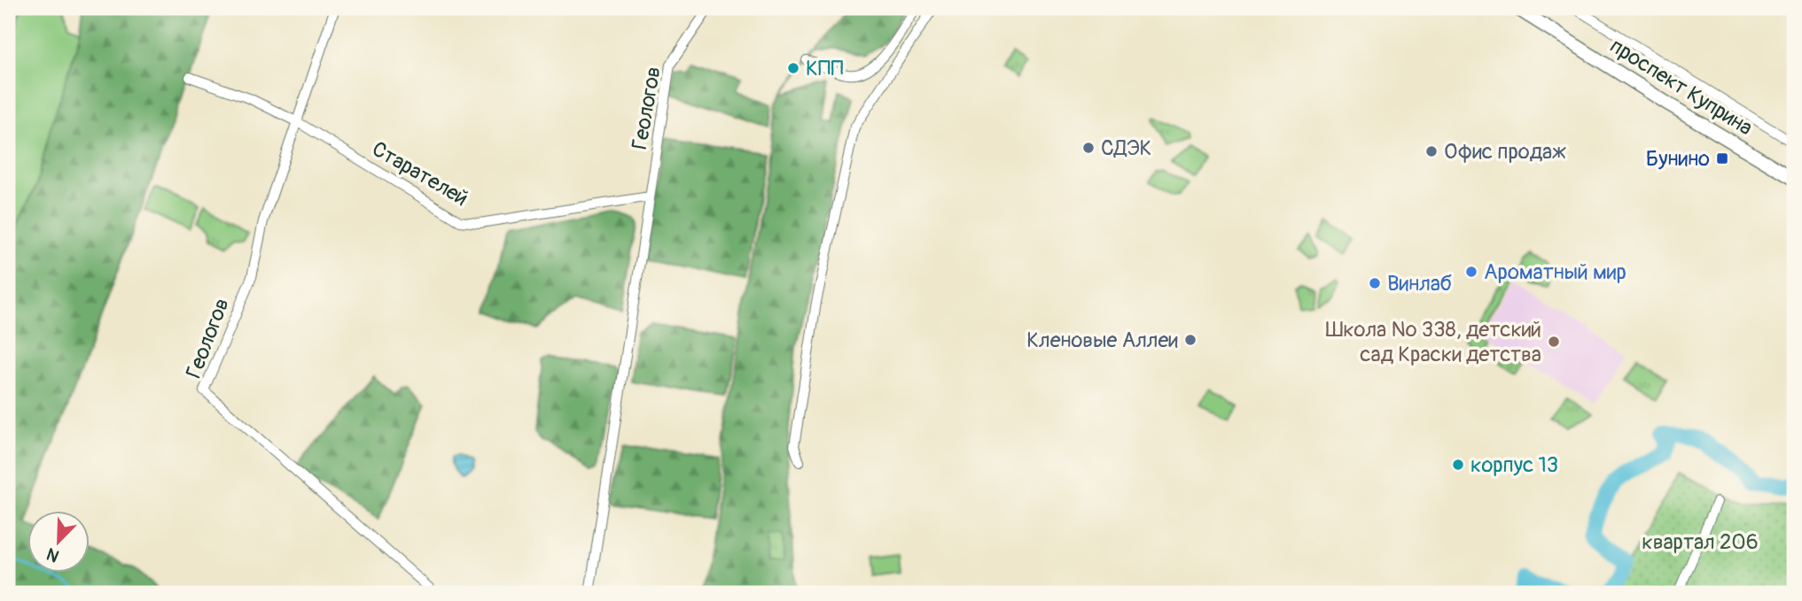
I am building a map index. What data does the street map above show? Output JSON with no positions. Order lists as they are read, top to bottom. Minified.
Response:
{"streets":{"main road":["проспект Куприна"],"street":["Геологов","Старателей"]},"crossings":[["Геологов","Старателей"]],"parks":["квартал 206"],"places":{"other":["КПП","СДЭК","Офис продаж","Ароматный мир","Винлаб","Кленовые Аллеи","Школа № 338, детский сад Краски детства","корпус 13"],"transit":["Бунино"]},"north":"bottom left"}
